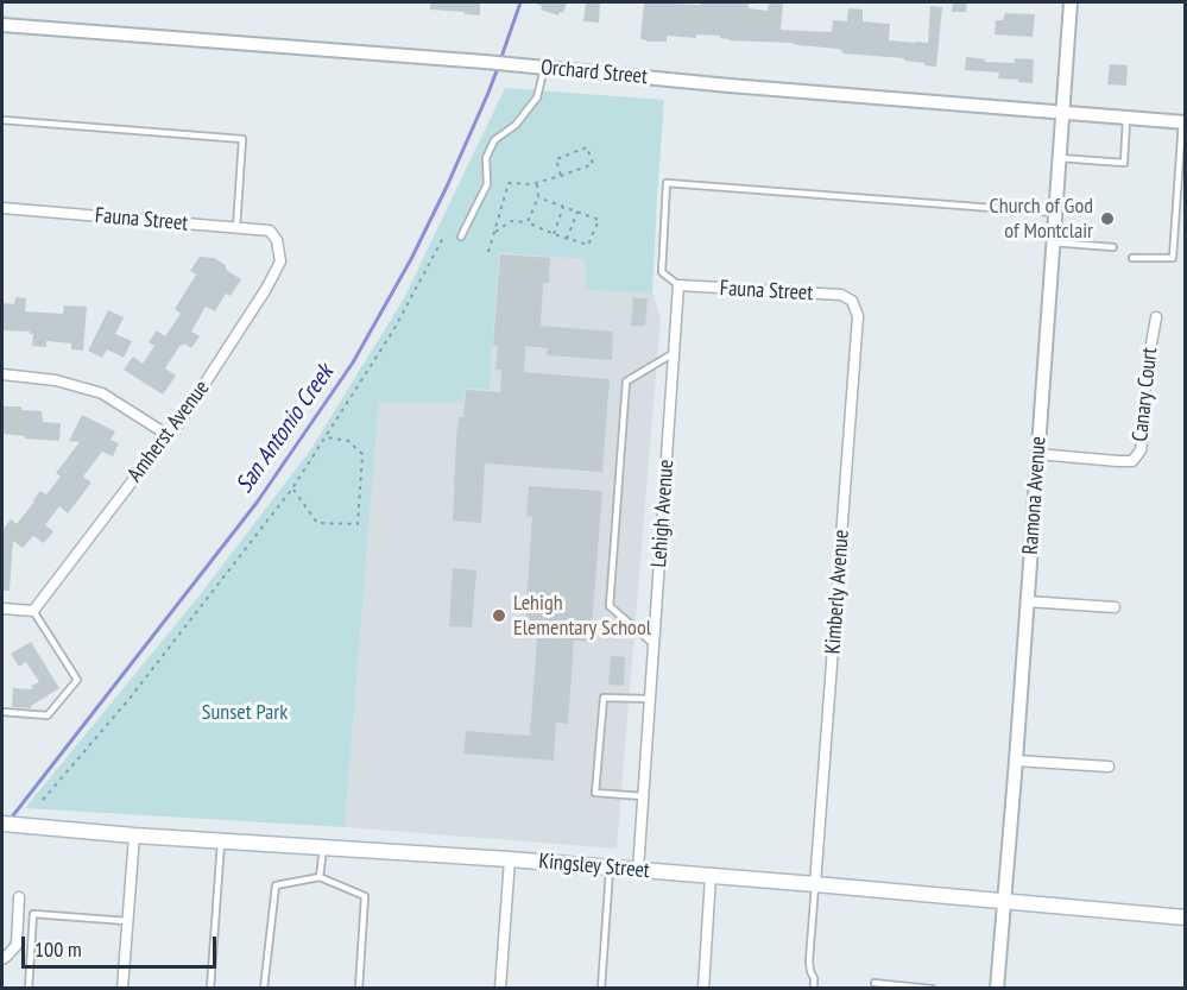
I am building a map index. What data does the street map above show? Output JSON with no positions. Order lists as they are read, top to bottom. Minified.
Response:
{"streets":{"main road":["Kingsley Street"],"street":["Orchard Street","Fauna Street","Canary Court","Amherst Avenue","Ramona Avenue","Lehigh Avenue","Kimberly Avenue"]},"crossings":[["Orchard Street","Ramona Avenue"],["Fauna Street","Amherst Avenue"],["Fauna Street","Lehigh Avenue"],["Fauna Street","Kimberly Avenue"],["Canary Court","Ramona Avenue"],["Ramona Avenue","Kingsley Street"],["Lehigh Avenue","Kingsley Street"],["Kimberly Avenue","Kingsley Street"]],"water":["San Antonio Creek"],"parks":["Sunset Park"],"places":["Church of God of Montclair","Lehigh Elementary School"],"scale_bar":"100 m"}
